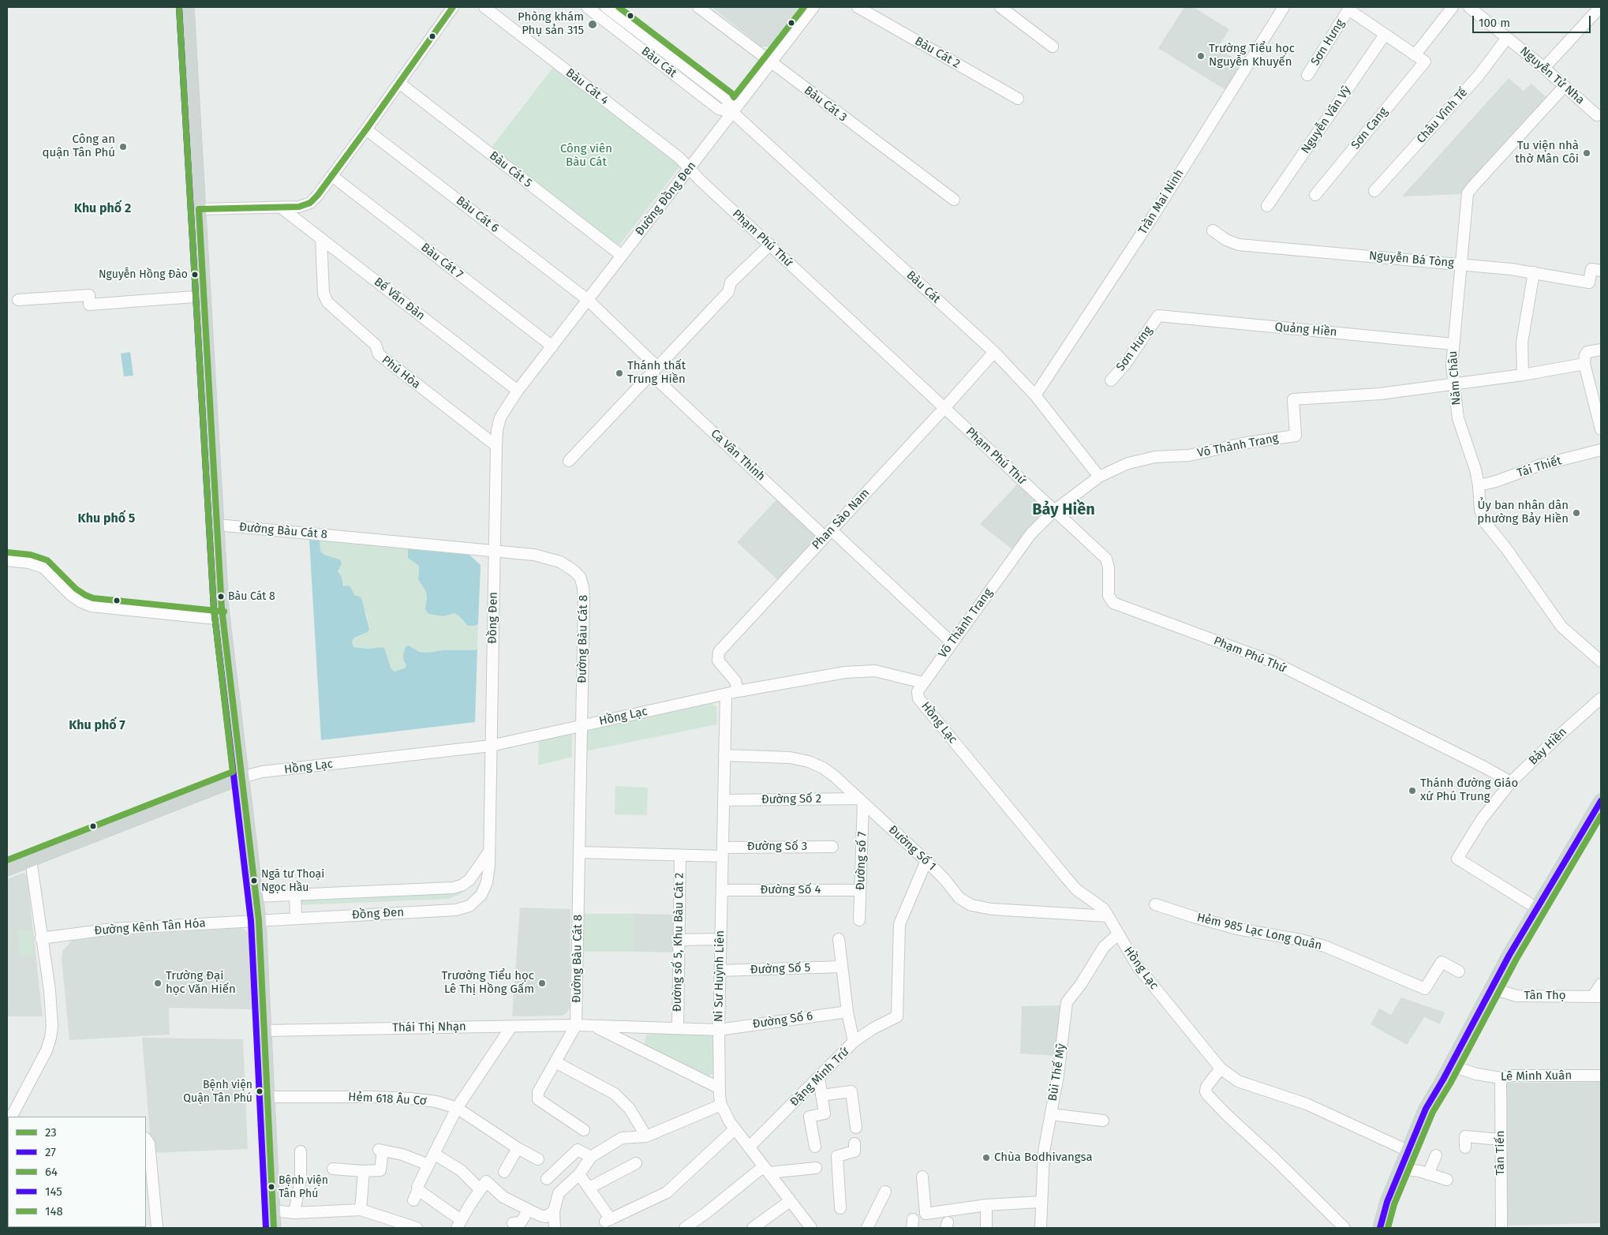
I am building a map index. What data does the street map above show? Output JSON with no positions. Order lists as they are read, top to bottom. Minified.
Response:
{"streets":{"street":["Sơn Hưng","Bàu Cát 2","Bàu Cát","Nguyễn Tử Nha","Bàu Cát 4","Bàu Cát 3","Châu Vĩnh Tế","Nguyễn Văn Vỹ","Sơn Cang","Bàu Cát 5","Đường Đồng Đen","Trần Mai Ninh","Bàu Cát 6","Phạm Phú Thứ","Nguyễn Bá Tòng","Bàu Cát 7","Bế Văn Đàn","Quảng Hiền","Phú Hòa","Năm Châu","Võ Thành Trang","Ca Văn Thỉnh","Tái Thiết","Phan Sào Nam","Đường Bàu Cát 8","Đồng Đen","Hồng Lạc","Bảy Hiền","Đường Số 2","Đường Số 3","Đường Số 1","Đường số 7","Đường Số 4","Đường Kênh Tân Hóa","Hẻm 985 Lạc Long Quân","Đường số 5, Khu Bàu Cát 2","Đường Số 5","Ni Sư Huỳnh Liên","Tân Thọ","Đường Số 6","Thái Thị Nhạn","Bùi Thế Mỹ","Lê Minh Xuân","Đặng Minh Trứ","Hẻm 618 Âu Cơ","Tân Tiến"]},"crossings":[["Sơn Hưng","Nguyễn Văn Vỹ"],["Sơn Hưng","Quảng Hiền"],["Bàu Cát","Đường Đồng Đen"],["Bàu Cát","Trần Mai Ninh"],["Bàu Cát","Võ Thành Trang"],["Bàu Cát","Phan Sào Nam"],["Nguyễn Tử Nha","Châu Vĩnh Tế"],["Nguyễn Tử Nha","Năm Châu"],["Bàu Cát 4","Đường Đồng Đen"],["Bàu Cát 4","Phạm Phú Thứ"],["Bàu Cát 3","Đường Đồng Đen"],["Bàu Cát 5","Đường Đồng Đen"],["Đường Đồng Đen","Bàu Cát 6"],["Đường Đồng Đen","Phạm Phú Thứ"],["Đường Đồng Đen","Bàu Cát 7"],["Đường Đồng Đen","Bế Văn Đàn"],["Đường Đồng Đen","Đồng Đen"],["Bàu Cát 6","Ca Văn Thỉnh"],["Phạm Phú Thứ","Võ Thành Trang"],["Phạm Phú Thứ","Phan Sào Nam"],["Phạm Phú Thứ","Bảy Hiền"],["Nguyễn Bá Tòng","Năm Châu"],["Bế Văn Đàn","Phú Hòa"],["Bế Văn Đàn","Đồng Đen"],["Quảng Hiền","Năm Châu"],["Phú Hòa","Đồng Đen"],["Năm Châu","Võ Thành Trang"],["Năm Châu","Tái Thiết"],["Võ Thành Trang","Ca Văn Thỉnh"],["Võ Thành Trang","Hồng Lạc"],["Ca Văn Thỉnh","Phan Sào Nam"],["Phan Sào Nam","Hồng Lạc"],["Đường Bàu Cát 8","Đồng Đen"],["Đường Bàu Cát 8","Hồng Lạc"],["Đường Bàu Cát 8","Đường Số 3"],["Đường Bàu Cát 8","Thái Thị Nhạn"],["Đồng Đen","Hồng Lạc"],["Đồng Đen","Đường Kênh Tân Hóa"],["Hồng Lạc","Đường Số 1"],["Hồng Lạc","Ni Sư Huỳnh Liên"],["Hồng Lạc","Bùi Thế Mỹ"],["Đường Số 2","Đường Số 1"],["Đường Số 2","Đường số 7"],["Đường Số 2","Ni Sư Huỳnh Liên"],["Đường Số 3","Đường số 5, Khu Bàu Cát 2"],["Đường Số 3","Ni Sư Huỳnh Liên"],["Đường Số 1","Đường số 7"],["Đường Số 1","Ni Sư Huỳnh Liên"],["Đường Số 1","Đặng Minh Trứ"],["Đường số 7","Đường Số 4"],["Đường Số 4","Ni Sư Huỳnh Liên"],["Đường số 5, Khu Bàu Cát 2","Thái Thị Nhạn"],["Đường Số 5","Ni Sư Huỳnh Liên"],["Ni Sư Huỳnh Liên","Đường Số 6"],["Ni Sư Huỳnh Liên","Thái Thị Nhạn"],["Ni Sư Huỳnh Liên","Đặng Minh Trứ"],["Đường Số 6","Thái Thị Nhạn"],["Lê Minh Xuân","Tân Tiến"]],"districts":["Khu phố 2","Bảy Hiền","Khu phố 5","Khu phố 7"],"parks":["Công viên Bàu Cát"],"places":["Phòng khám Phụ sản 315","Trường Tiểu học Nguyễn Khuyến","Công an quận Tân Phú","Tu viện nhà thờ Mân Côi","Nguyễn Hồng Đào","Thánh thất Trung Hiền","Ủy ban nhân dân phường Bảy Hiền","Bàu Cát 8","Thánh đường Giáo xứ Phú Trung","Ngã tư Thoại Ngọc Hầu","Trường Đại học Văn Hiến","Trươờng Tiểu học Lê Thị Hồng Gấm","Bệnh viện Quận Tân Phú","Chùa Bodhivangsa","Bệnh viện Tân Phú"],"lines":["transit line 23","transit line 64","transit line 27","transit line 145","transit line 148"],"legend":["23","27","64","145","148"],"scale_bar":"100 m"}
